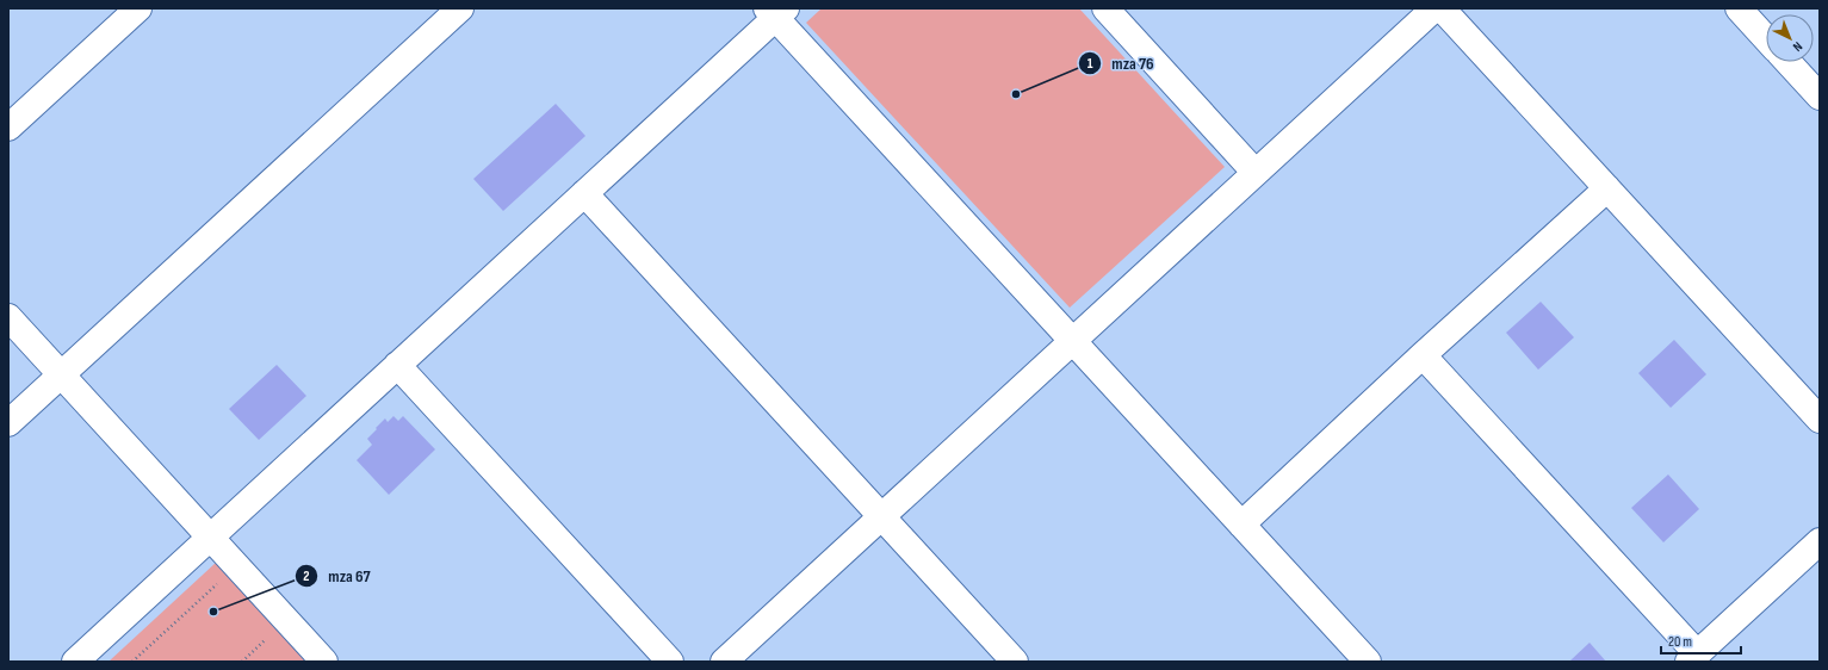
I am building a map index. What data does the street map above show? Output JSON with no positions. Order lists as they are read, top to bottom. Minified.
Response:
{"places":["mza 76","mza 67"],"scale_bar":"20 m","north":"bottom right"}
